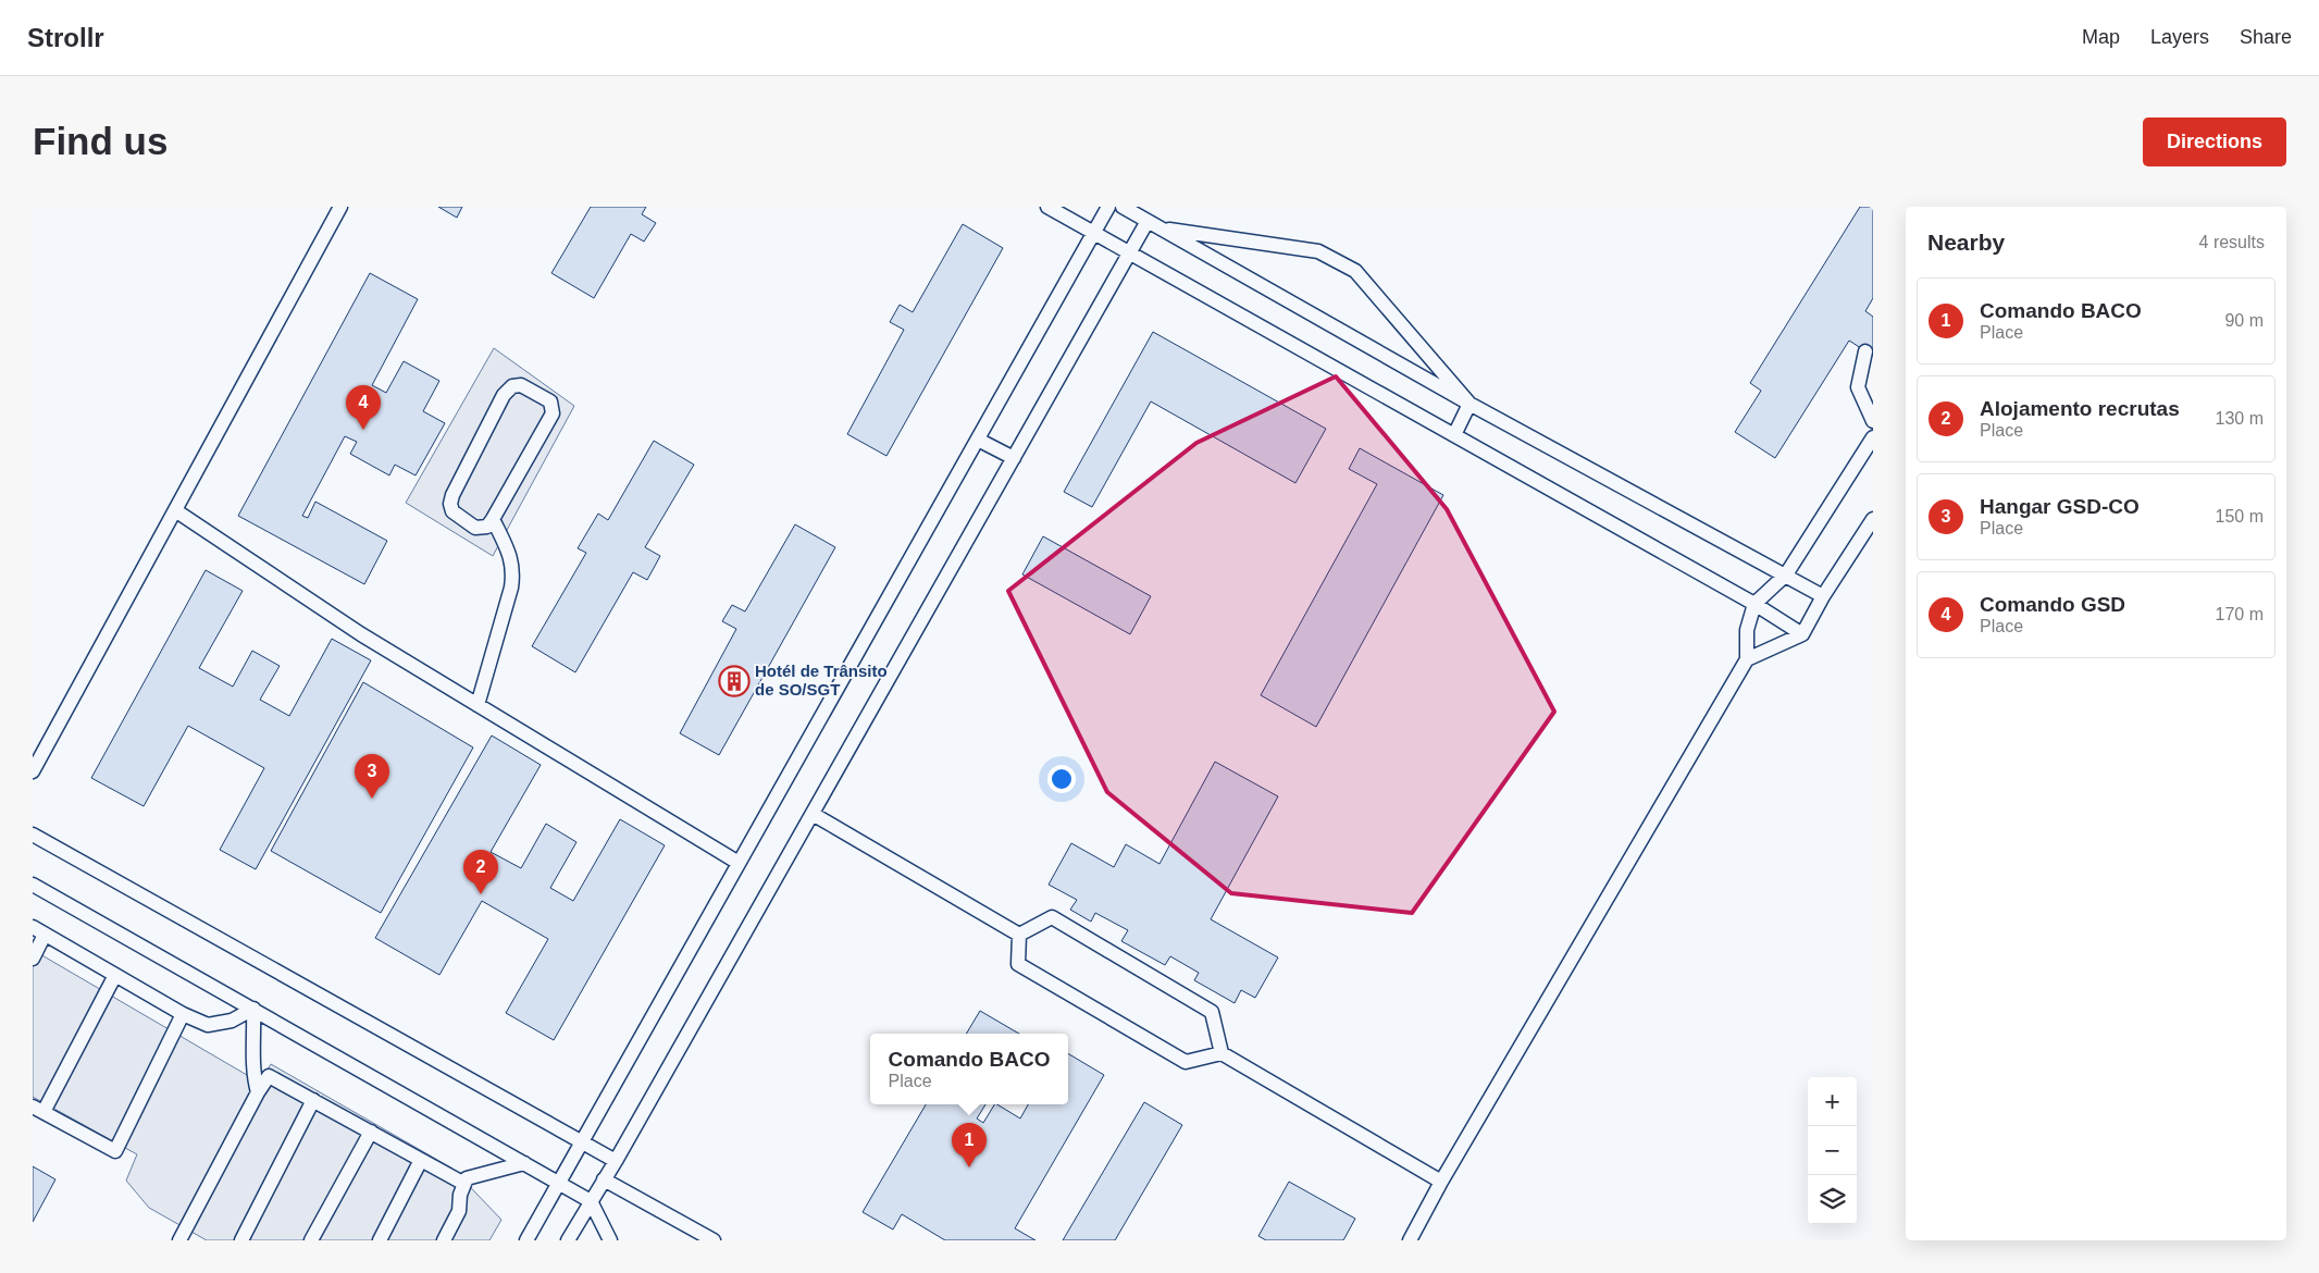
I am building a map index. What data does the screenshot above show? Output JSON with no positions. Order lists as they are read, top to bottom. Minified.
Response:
{"places":{"building":["Hotél de Trânsito de SO/SGT"]},"page":{"header":"Strollr","nav":["Map","Layers","Share"],"buttons":"Directions","title":"Find us","heading":["Nearby","4 results"],"list":[{"mark":"1","name":"Comando BACO","note":"Place","value":"90 m"},{"mark":"2","name":"Alojamento recrutas","note":"Place","value":"130 m"},{"mark":"3","name":"Hangar GSD-CO","note":"Place","value":"150 m"},{"mark":"4","name":"Comando GSD","note":"Place","value":"170 m"}],"pins":["4","3","2","1"],"popup":["Comando BACO","Place"],"map_buttons":["+","−"]}}
